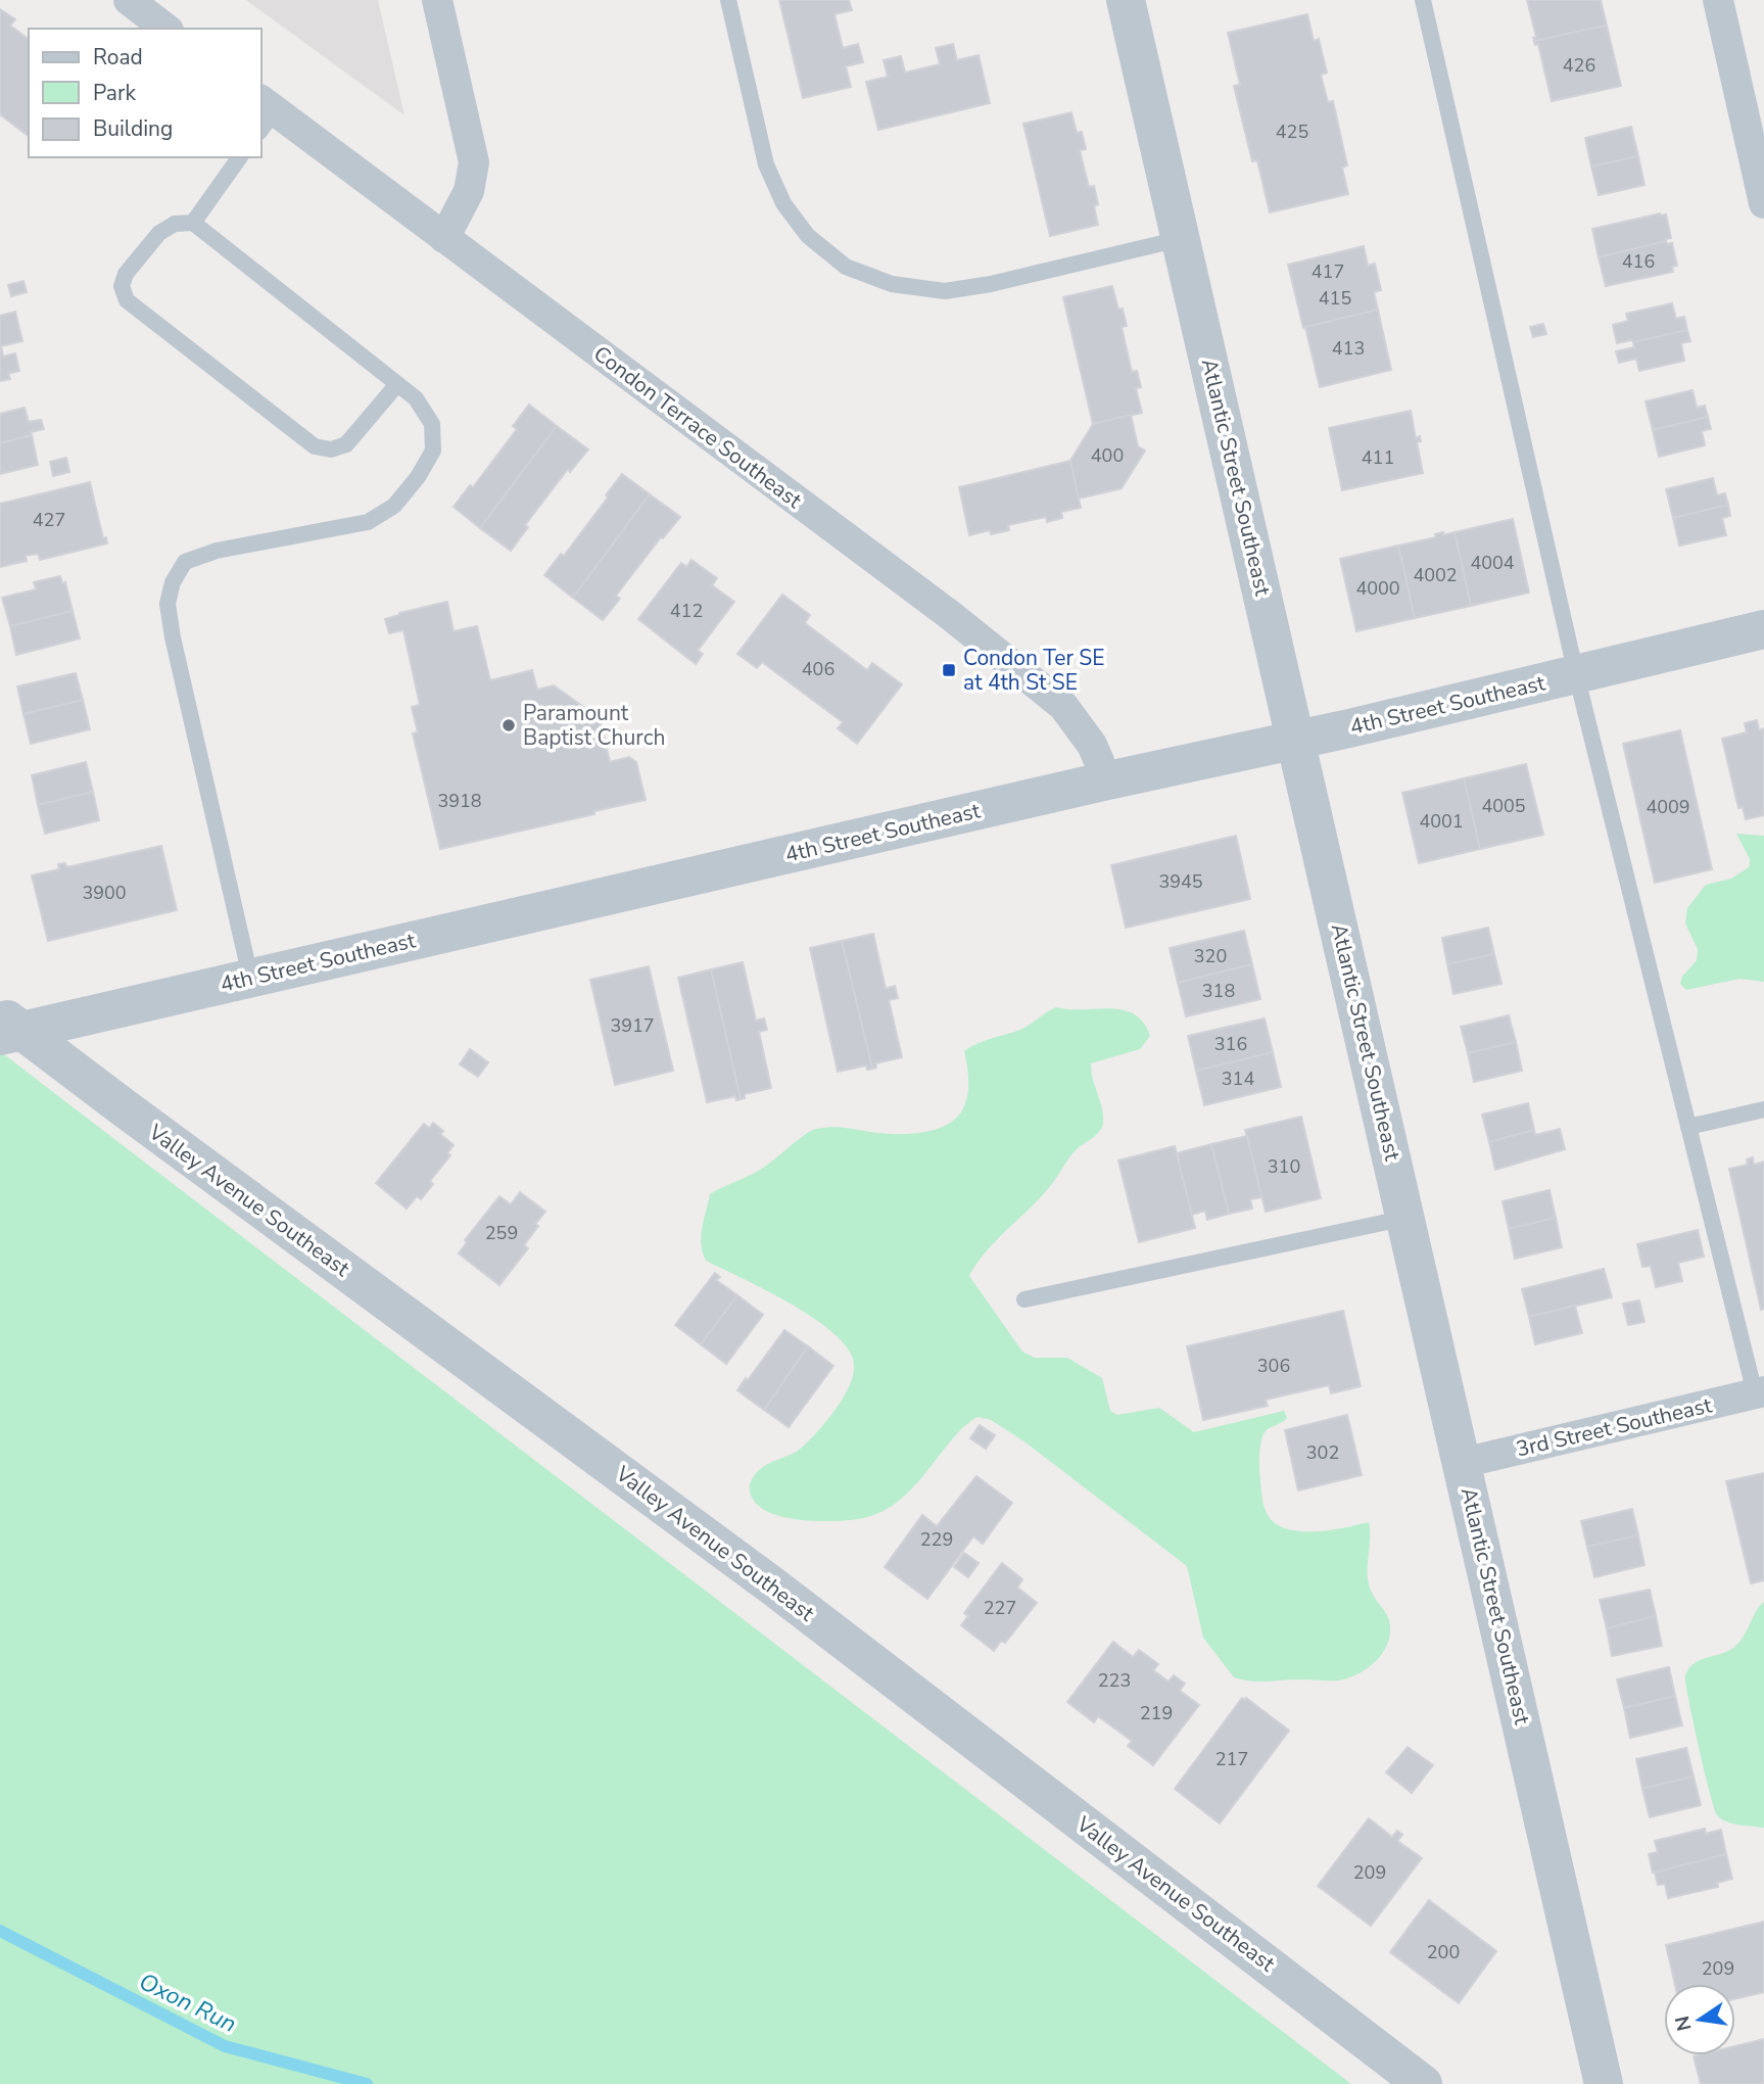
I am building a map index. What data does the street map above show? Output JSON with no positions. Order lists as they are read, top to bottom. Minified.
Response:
{"streets":{"street":["Condon Terrace Southeast","Atlantic Street Southeast","4th Street Southeast","Valley Avenue Southeast","3rd Street Southeast"]},"crossings":[["Condon Terrace Southeast","4th Street Southeast"],["Atlantic Street Southeast","4th Street Southeast"],["Atlantic Street Southeast","3rd Street Southeast"],["4th Street Southeast","Valley Avenue Southeast"]],"water":["Oxon Run"],"places":{"transit":["Condon Ter SE at 4th St SE"],"other":["Paramount Baptist Church"]},"house_numbers":["426","425","416","417","415","413","400","411","427","4004","4002","4000","412","406","3918","4005","4009","4001","3945","3900","320","318","3917","316","314","310","259","306","302","229","227","223","219","217","209","200","209"],"legend":["Road","Park","Building"],"north":"left"}
